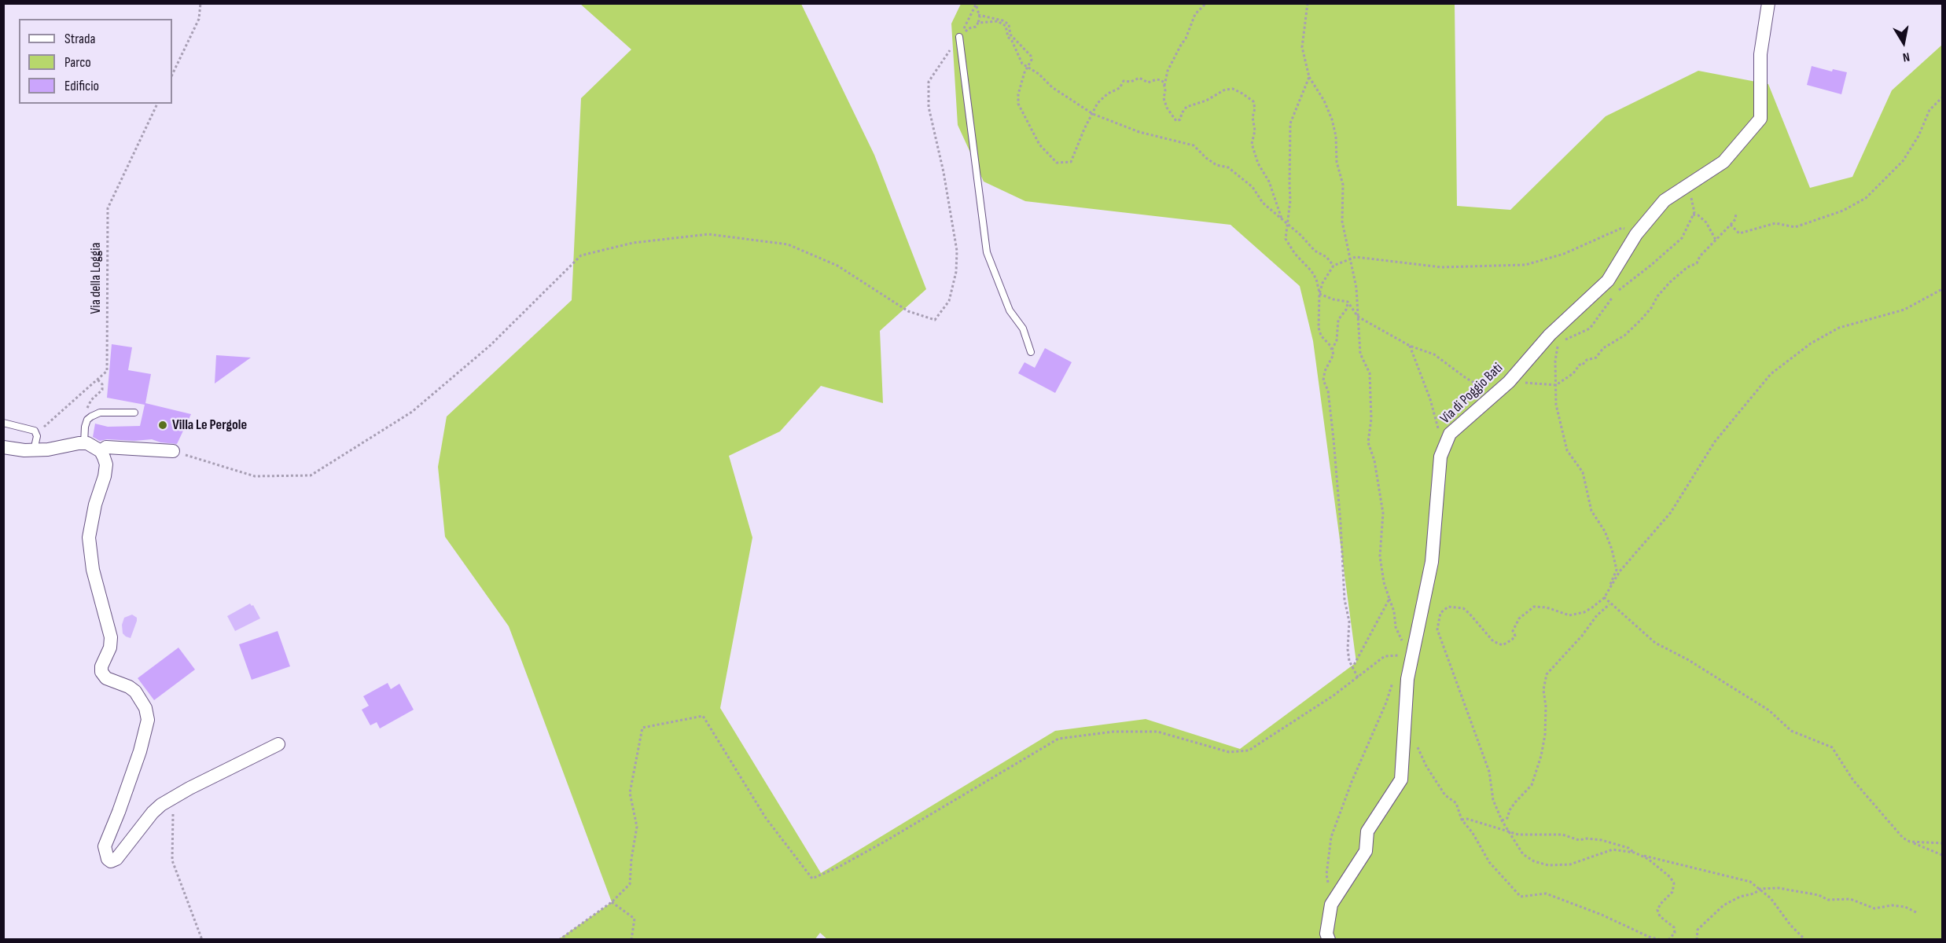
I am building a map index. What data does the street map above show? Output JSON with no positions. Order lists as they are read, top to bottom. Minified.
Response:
{"streets":{"street":["Via di Poggio Bati"],"path":["Via della Loggia"]},"places":["Villa Le Pergole"],"legend":["Strada","Parco","Edificio"],"north":"bottom"}
